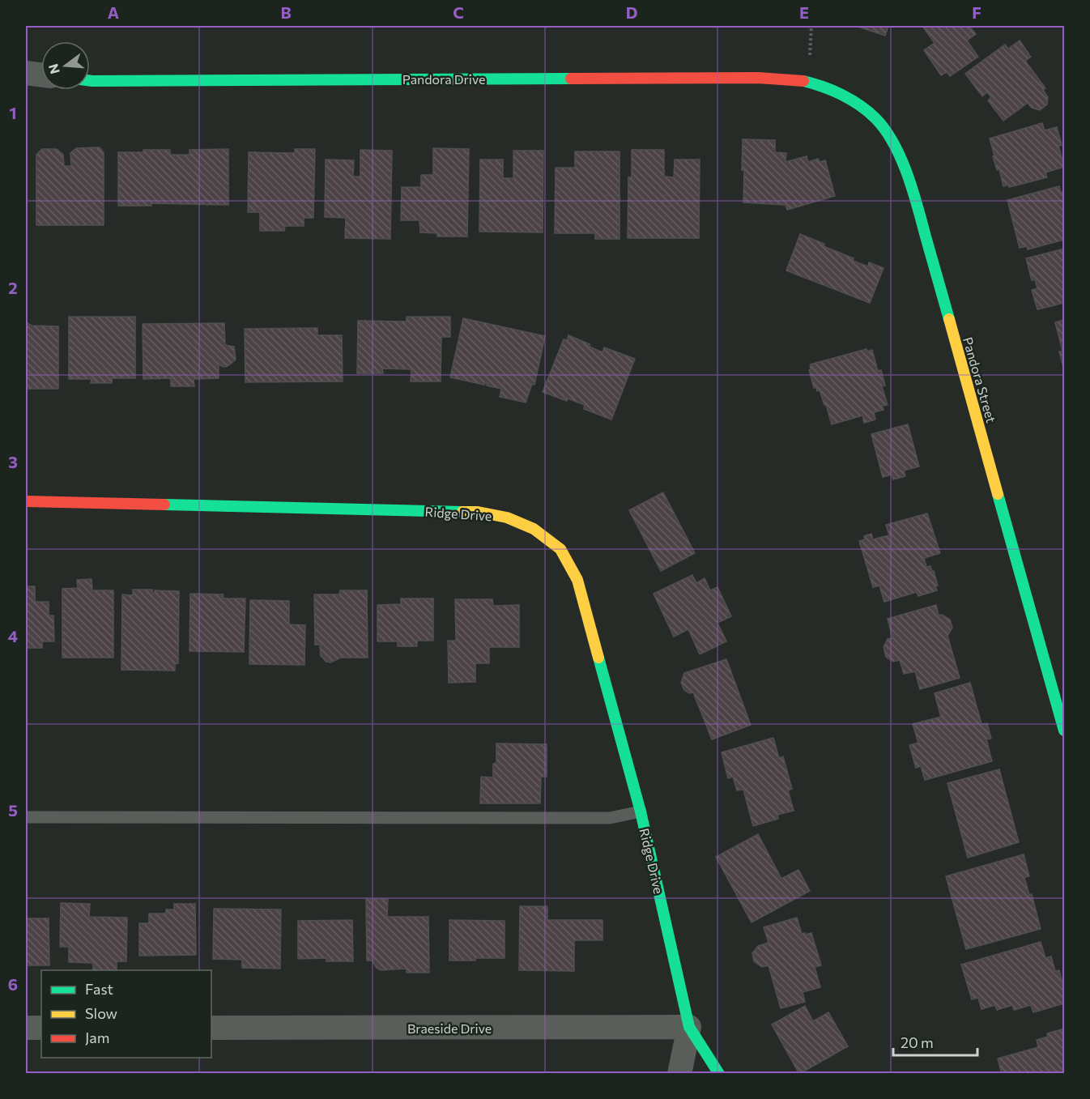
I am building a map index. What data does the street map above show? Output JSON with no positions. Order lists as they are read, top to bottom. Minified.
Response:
{"streets":{"street":["Pandora Drive","Pandora Street","Ridge Drive","Braeside Drive"]},"crossings":[["Pandora Drive","Pandora Street"],["Ridge Drive","Braeside Drive"]],"legend":["Fast","Slow","Jam"],"scale_bar":"20 m","north":"left","grid":{"columns":["A","B","C","D","E","F"],"rows":["1","2","3","4","5","6"]}}
